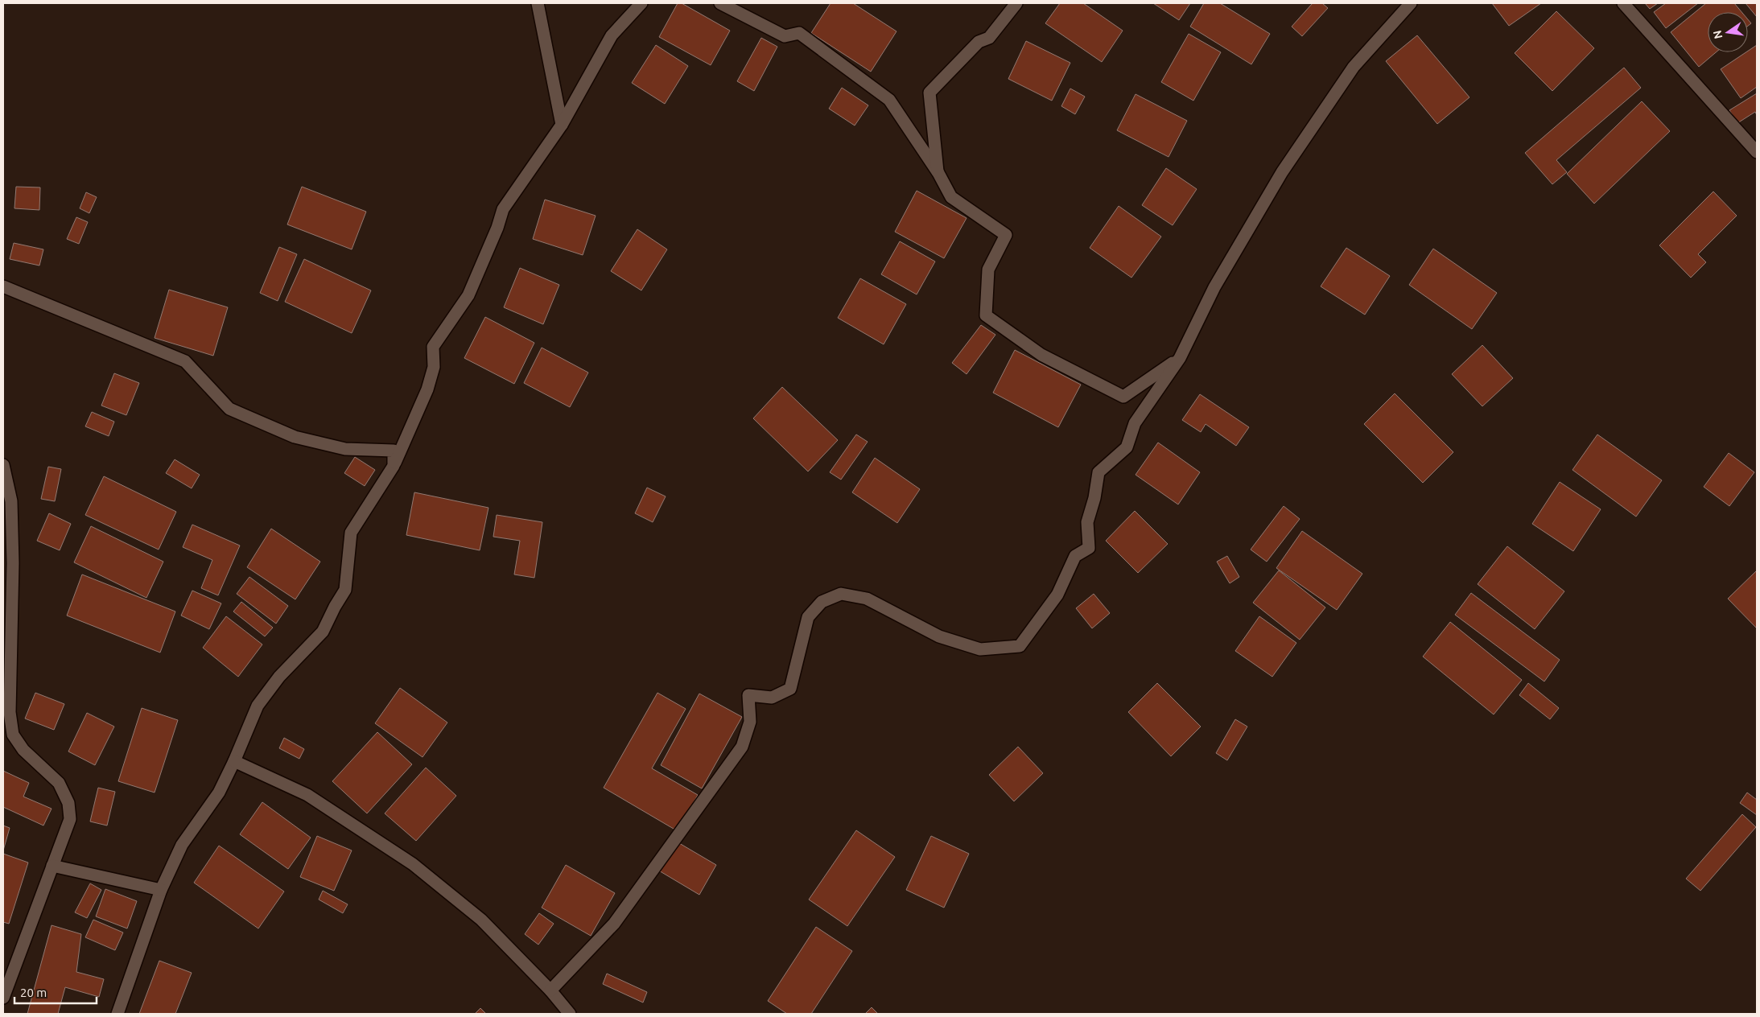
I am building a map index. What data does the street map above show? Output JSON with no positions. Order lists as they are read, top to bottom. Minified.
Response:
{"scale_bar":"20 m","north":"left"}
